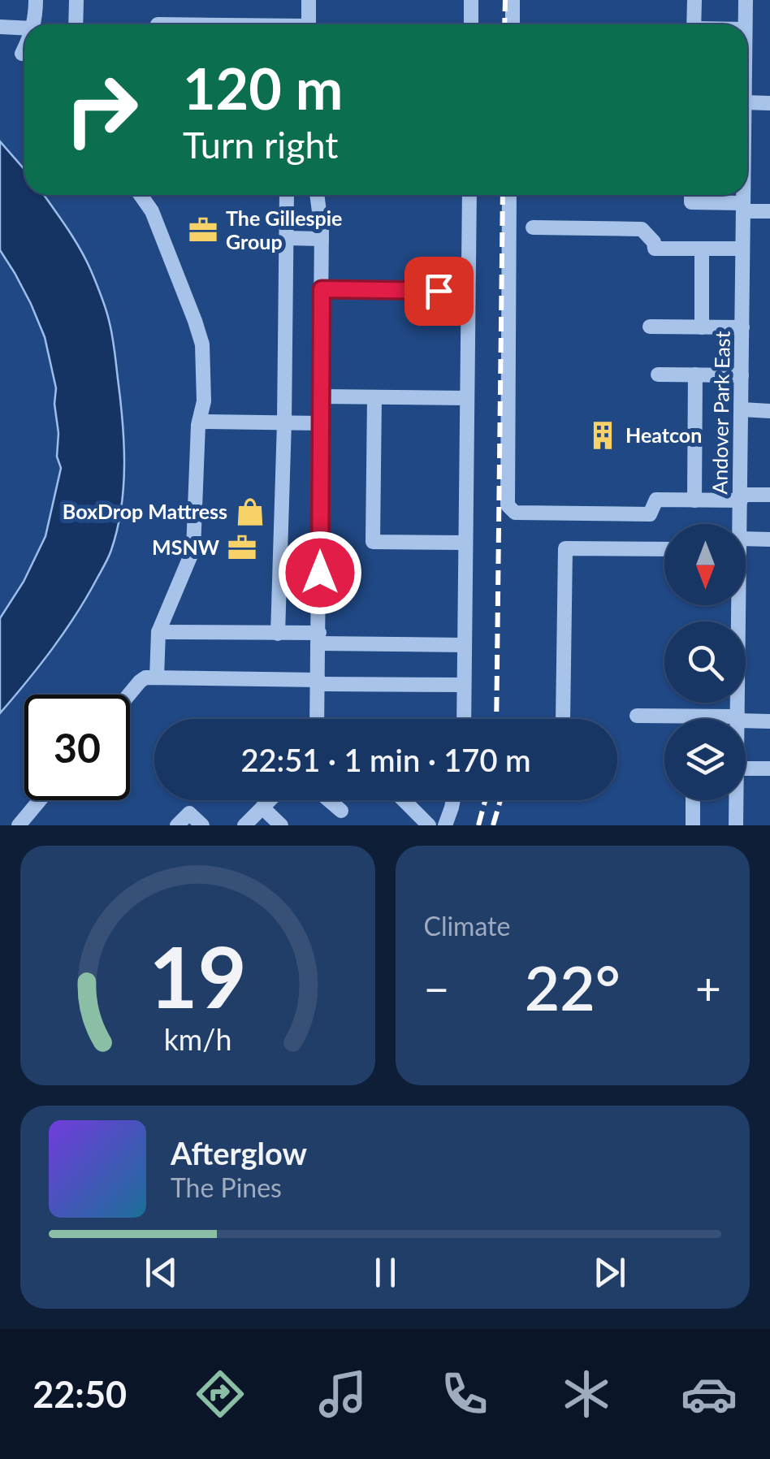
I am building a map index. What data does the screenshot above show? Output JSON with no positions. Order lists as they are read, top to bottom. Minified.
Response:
{"streets":{"street":["Andover Park East"]},"places":{"office":["The Gillespie Group","MSNW"],"building":["Heatcon"],"shop":["BoxDrop Mattress"]},"north":"bottom","page":{"turn":["120 m","Turn right"],"limit":"30","trip":"22:51 · 1 min · 170 m","tile":"Climate","heat":["−","22°","+"],"song":["Afterglow","The Pines"],"tabs":"22:50","gauge":["19","km/h"]}}
